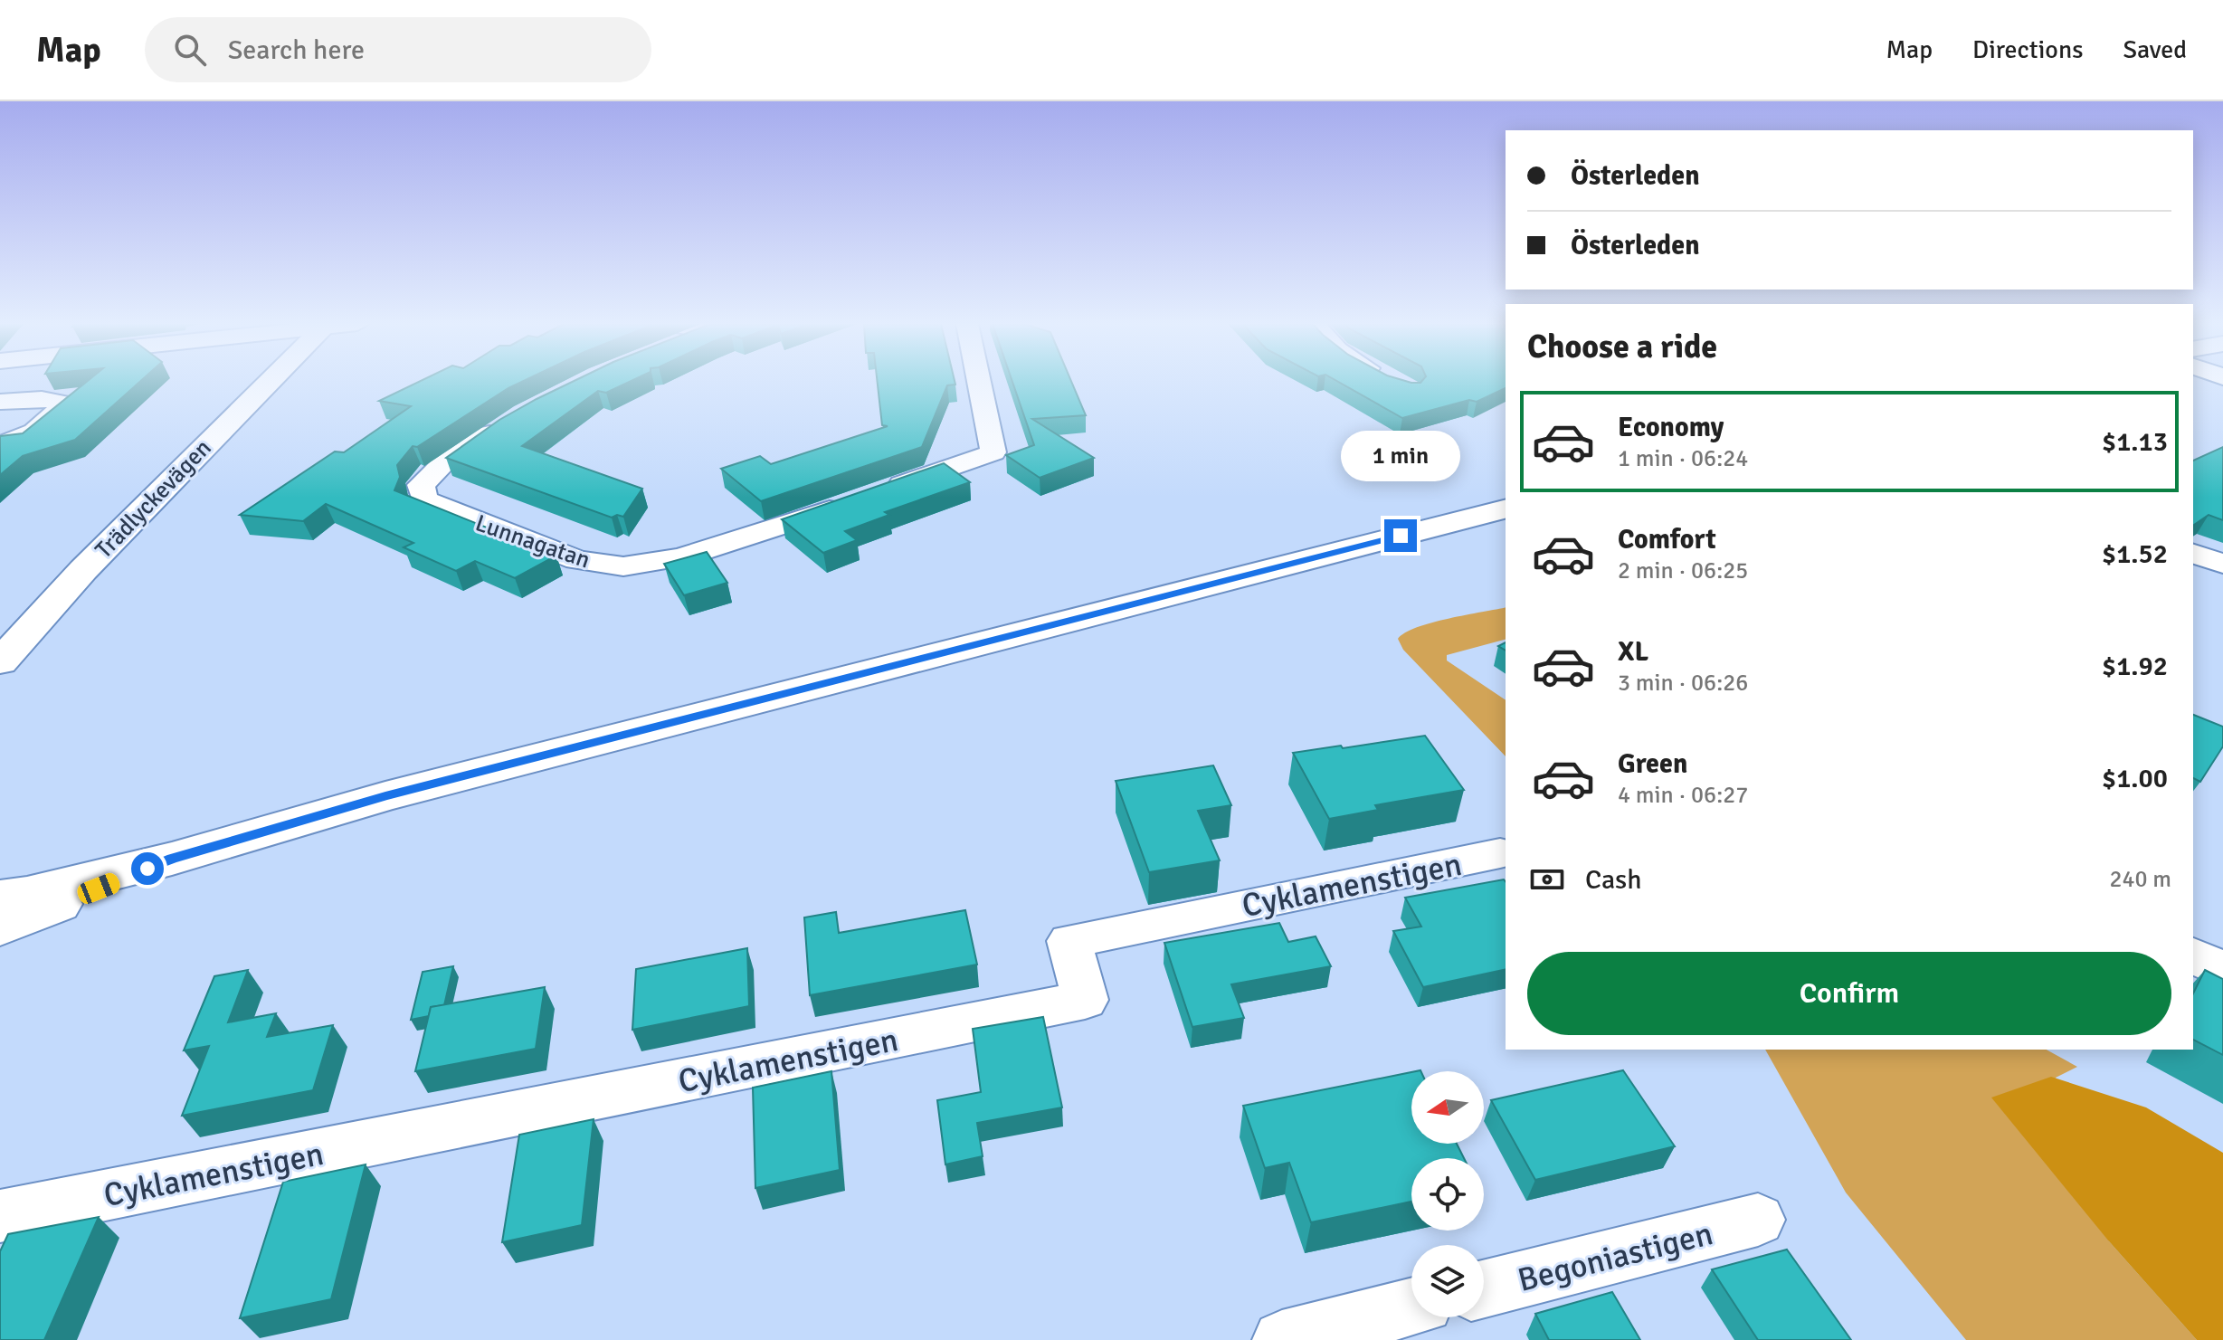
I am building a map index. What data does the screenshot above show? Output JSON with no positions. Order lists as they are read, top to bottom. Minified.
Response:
{"streets":{"main road":["Trädlyckevägen"],"street":["Lunnagatan","Cyklamenstigen","Begoniastigen"]},"north":"left","page":{"header":"Map","search":"Search here","nav":["Map","Directions","Saved"],"banner":["Österleden","Österleden"],"heading":"Choose a ride","list":[{"name":"Economy","note":"1 min · 06:24","value":"$1.13"},{"name":"Comfort","note":"2 min · 06:25","value":"$1.52"},{"name":"XL","note":"3 min · 06:26","value":"$1.92"},{"name":"Green","note":"4 min · 06:27","value":"$1.00"}],"bubble":"1 min","pay":["Cash","240 m"],"buttons":"Confirm"}}
